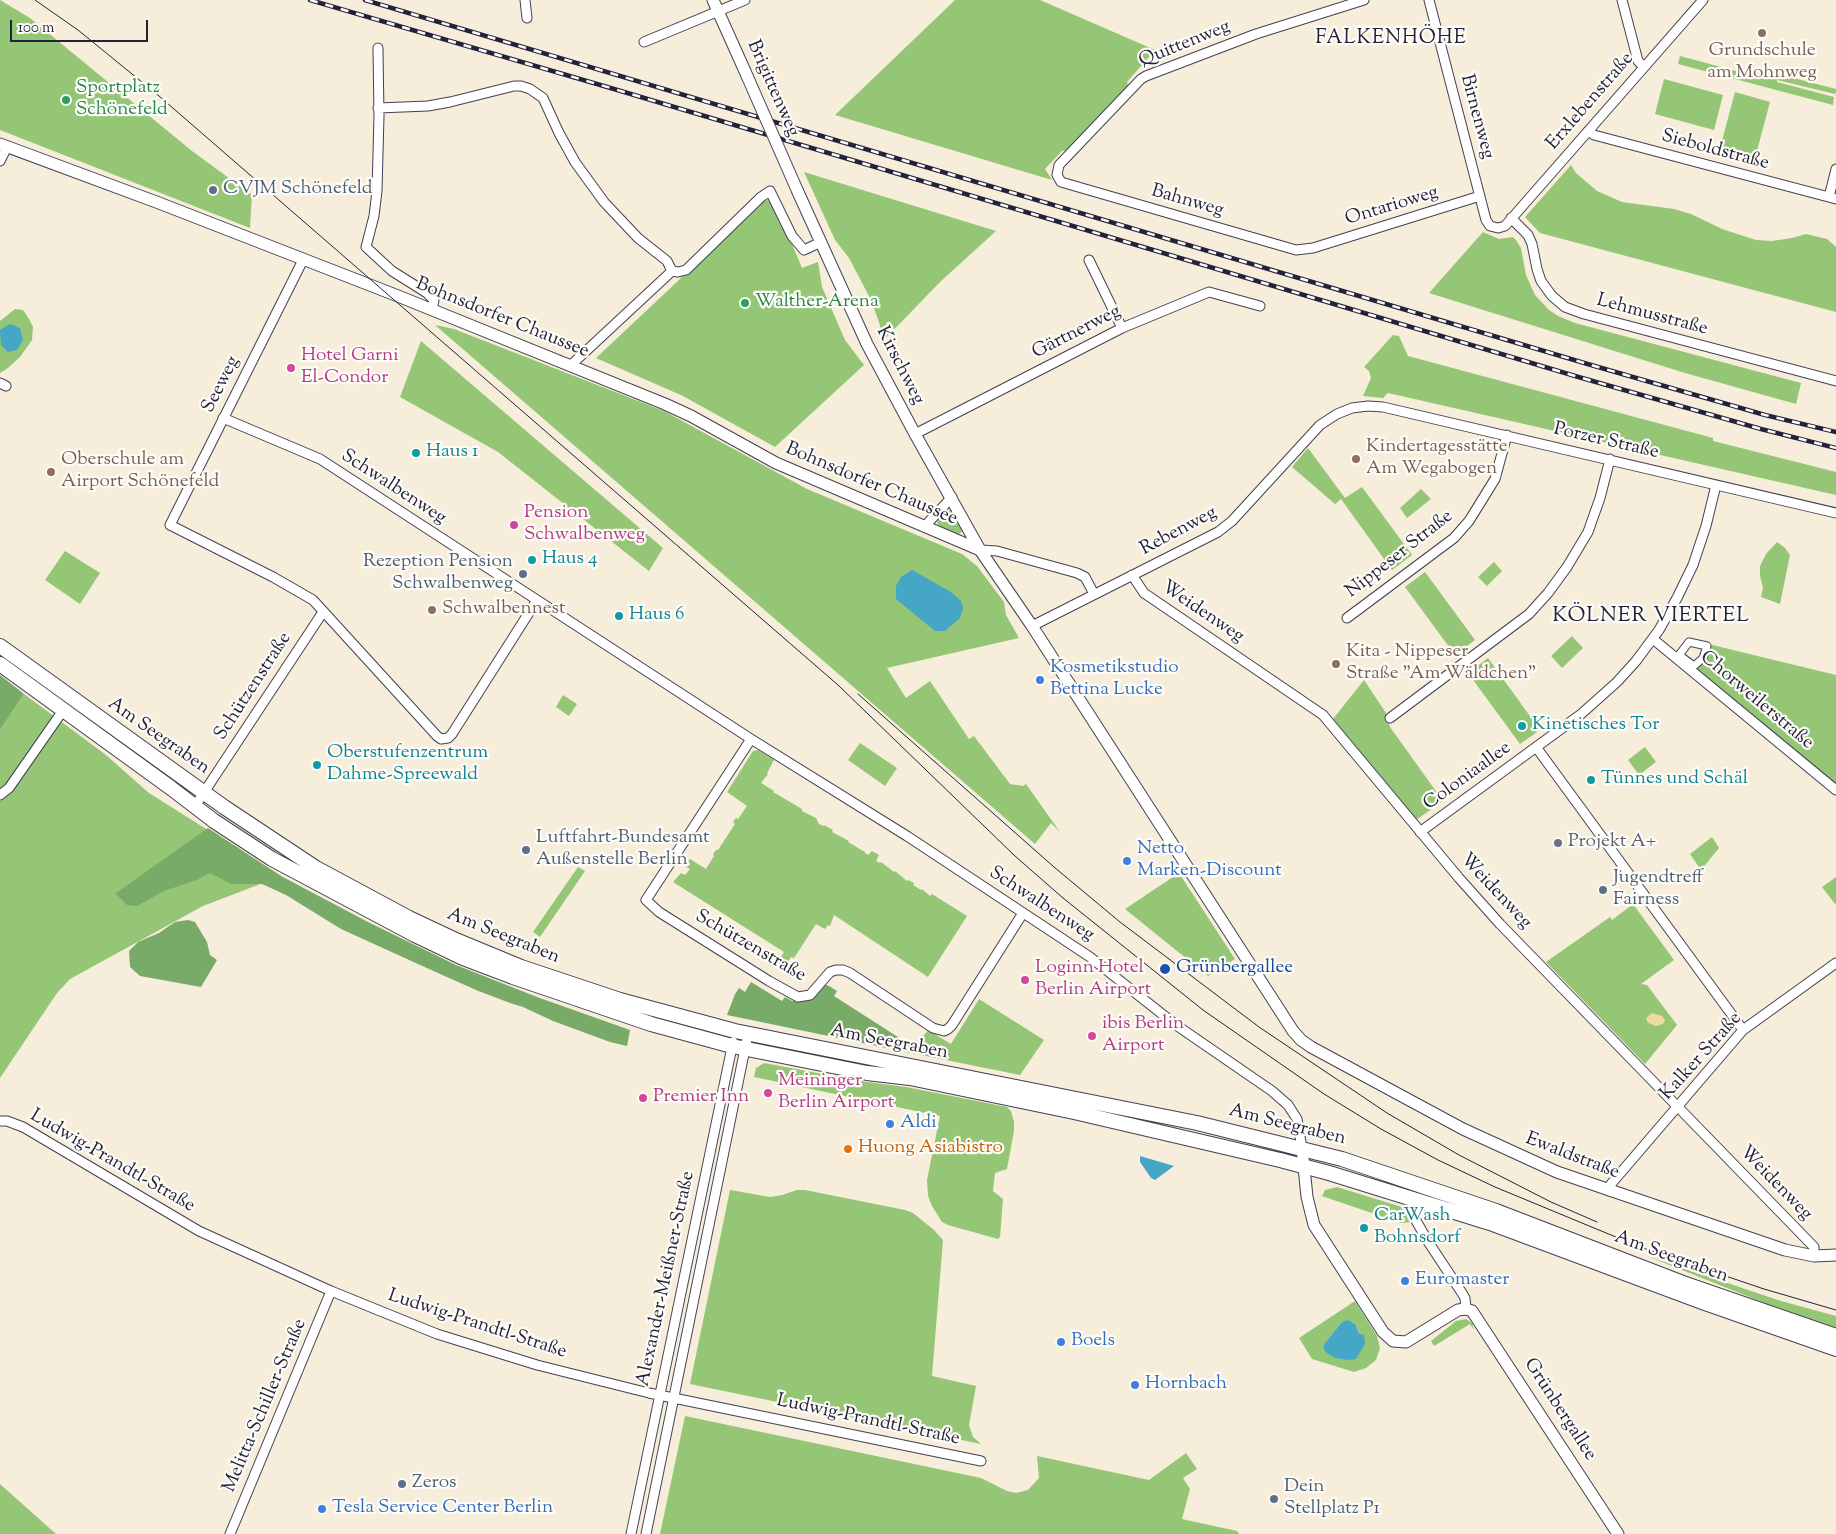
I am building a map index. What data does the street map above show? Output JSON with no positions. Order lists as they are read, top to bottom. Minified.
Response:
{"streets":{"main road":["Am Seegraben"],"street":["Quittenweg","Brigittenweg","Erxlebenstraße","Birnenweg","Sieboldstraße","Bahnweg","Ontarioweg","Lehmusstraße","Bohnsdorfer Chaussee","Gärtnerweg","Kirschweg","Seeweg","Porzer Straße","Schwalbenweg","Rebenweg","Nippeser Straße","Weidenweg","Schützenstraße","Chorweilerstraße","Coloniaallee","Kalker Straße","Ewaldstraße","Ludwig-Prandtl-Straße","Alexander-Meißner-Straße","Melitta-Schiller-Straße","Grünbergallee"]},"crossings":[["Quittenweg","Bahnweg"],["Brigittenweg","Kirschweg"],["Erxlebenstraße","Birnenweg"],["Erxlebenstraße","Sieboldstraße"],["Erxlebenstraße","Lehmusstraße"],["Birnenweg","Ontarioweg"],["Birnenweg","Lehmusstraße"],["Bahnweg","Ontarioweg"],["Bohnsdorfer Chaussee","Kirschweg"],["Bohnsdorfer Chaussee","Seeweg"],["Gärtnerweg","Kirschweg"],["Kirschweg","Rebenweg"],["Kirschweg","Ewaldstraße"],["Seeweg","Schwalbenweg"],["Seeweg","Schützenstraße"],["Porzer Straße","Rebenweg"],["Porzer Straße","Nippeser Straße"],["Porzer Straße","Coloniaallee"],["Schwalbenweg","Schützenstraße"],["Schwalbenweg","Am Seegraben"],["Rebenweg","Weidenweg"],["Rebenweg","Ewaldstraße"],["Weidenweg","Coloniaallee"],["Weidenweg","Kalker Straße"],["Weidenweg","Ewaldstraße"],["Schützenstraße","Am Seegraben"],["Chorweilerstraße","Coloniaallee"],["Am Seegraben","Alexander-Meißner-Straße"],["Am Seegraben","Grünbergallee"],["Kalker Straße","Ewaldstraße"],["Ludwig-Prandtl-Straße","Alexander-Meißner-Straße"],["Ludwig-Prandtl-Straße","Melitta-Schiller-Straße"]],"districts":["FALKENHÖHE","KÖLNER VIERTEL"],"places":["Grundschule am Mohnweg","Sportplatz Schönefeld","CVJM Schönefeld","Walther-Arena","Hotel Garni El-Condor","Haus 1","Kindertagesstätte Am Wegabogen","Oberschule am Airport Schönefeld","Pension Schwalbenweg","Haus 4","Rezeption Pension Schwalbenweg","Schwalbennest","Haus 6","Kita - Nippeser Straße \"Am Wäldchen\"","Kosmetikstudio Bettina Lucke","Kinetisches Tor","Oberstufenzentrum Dahme-Spreewald","Tünnes und Schäl","Projekt A+","Luftfahrt-Bundesamt Außenstelle Berlin","Netto Marken-Discount","Jugendtreff Fairness","Grünbergallee","Loginn Hotel Berlin Airport","ibis Berlin Airport","Meininger Berlin Airport","Premier Inn","Aldi","Huong Asiabistro","CarWash Bohnsdorf","Euromaster","Boels","Hornbach","Zeros","Dein Stellplatz P1","Tesla Service Center Berlin"],"scale_bar":"100 m"}
